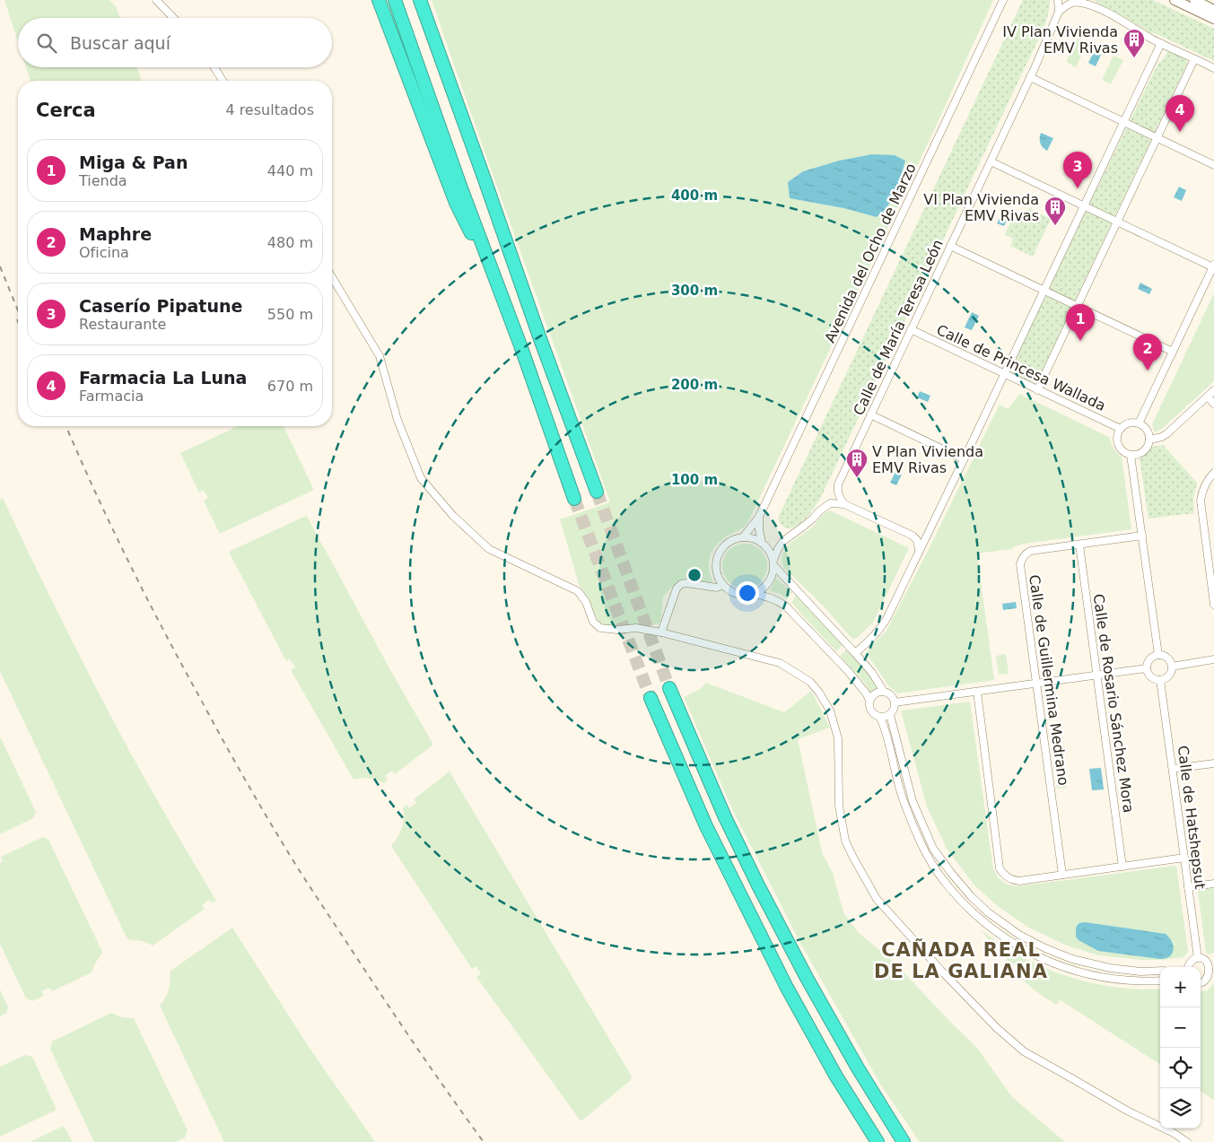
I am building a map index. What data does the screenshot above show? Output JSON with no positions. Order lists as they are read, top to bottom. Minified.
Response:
{"streets":{"street":["Avenida del Ocho de Marzo","Calle de María Teresa León","Calle de Princesa Wallada","Calle de Guillermina Medrano","Calle de Rosario Sánchez Mora","Calle de Hatshepsut"]},"crossings":[["Calle de María Teresa León","Calle de Princesa Wallada"],["Calle de Guillermina Medrano","Calle de Rosario Sánchez Mora"]],"districts":["CAÑADA REAL DE LA GALIANA"],"places":{"building":["IV Plan Vivienda EMV Rivas","VI Plan Vivienda EMV Rivas","V Plan Vivienda EMV Rivas"]},"page":{"search":"Buscar aquí","heading":["Cerca","4 resultados"],"pins":["4","3","1","2"],"list":[{"mark":"1","name":"Miga & Pan","note":"Tienda","value":"440 m"},{"mark":"2","name":"Maphre","note":"Oficina","value":"480 m"},{"mark":"3","name":"Caserío Pipatune","note":"Restaurante","value":"550 m"},{"mark":"4","name":"Farmacia La Luna","note":"Farmacia","value":"670 m"}],"map_buttons":["+","−"]},"rings":["400 m","300 m","200 m","100 m"]}
